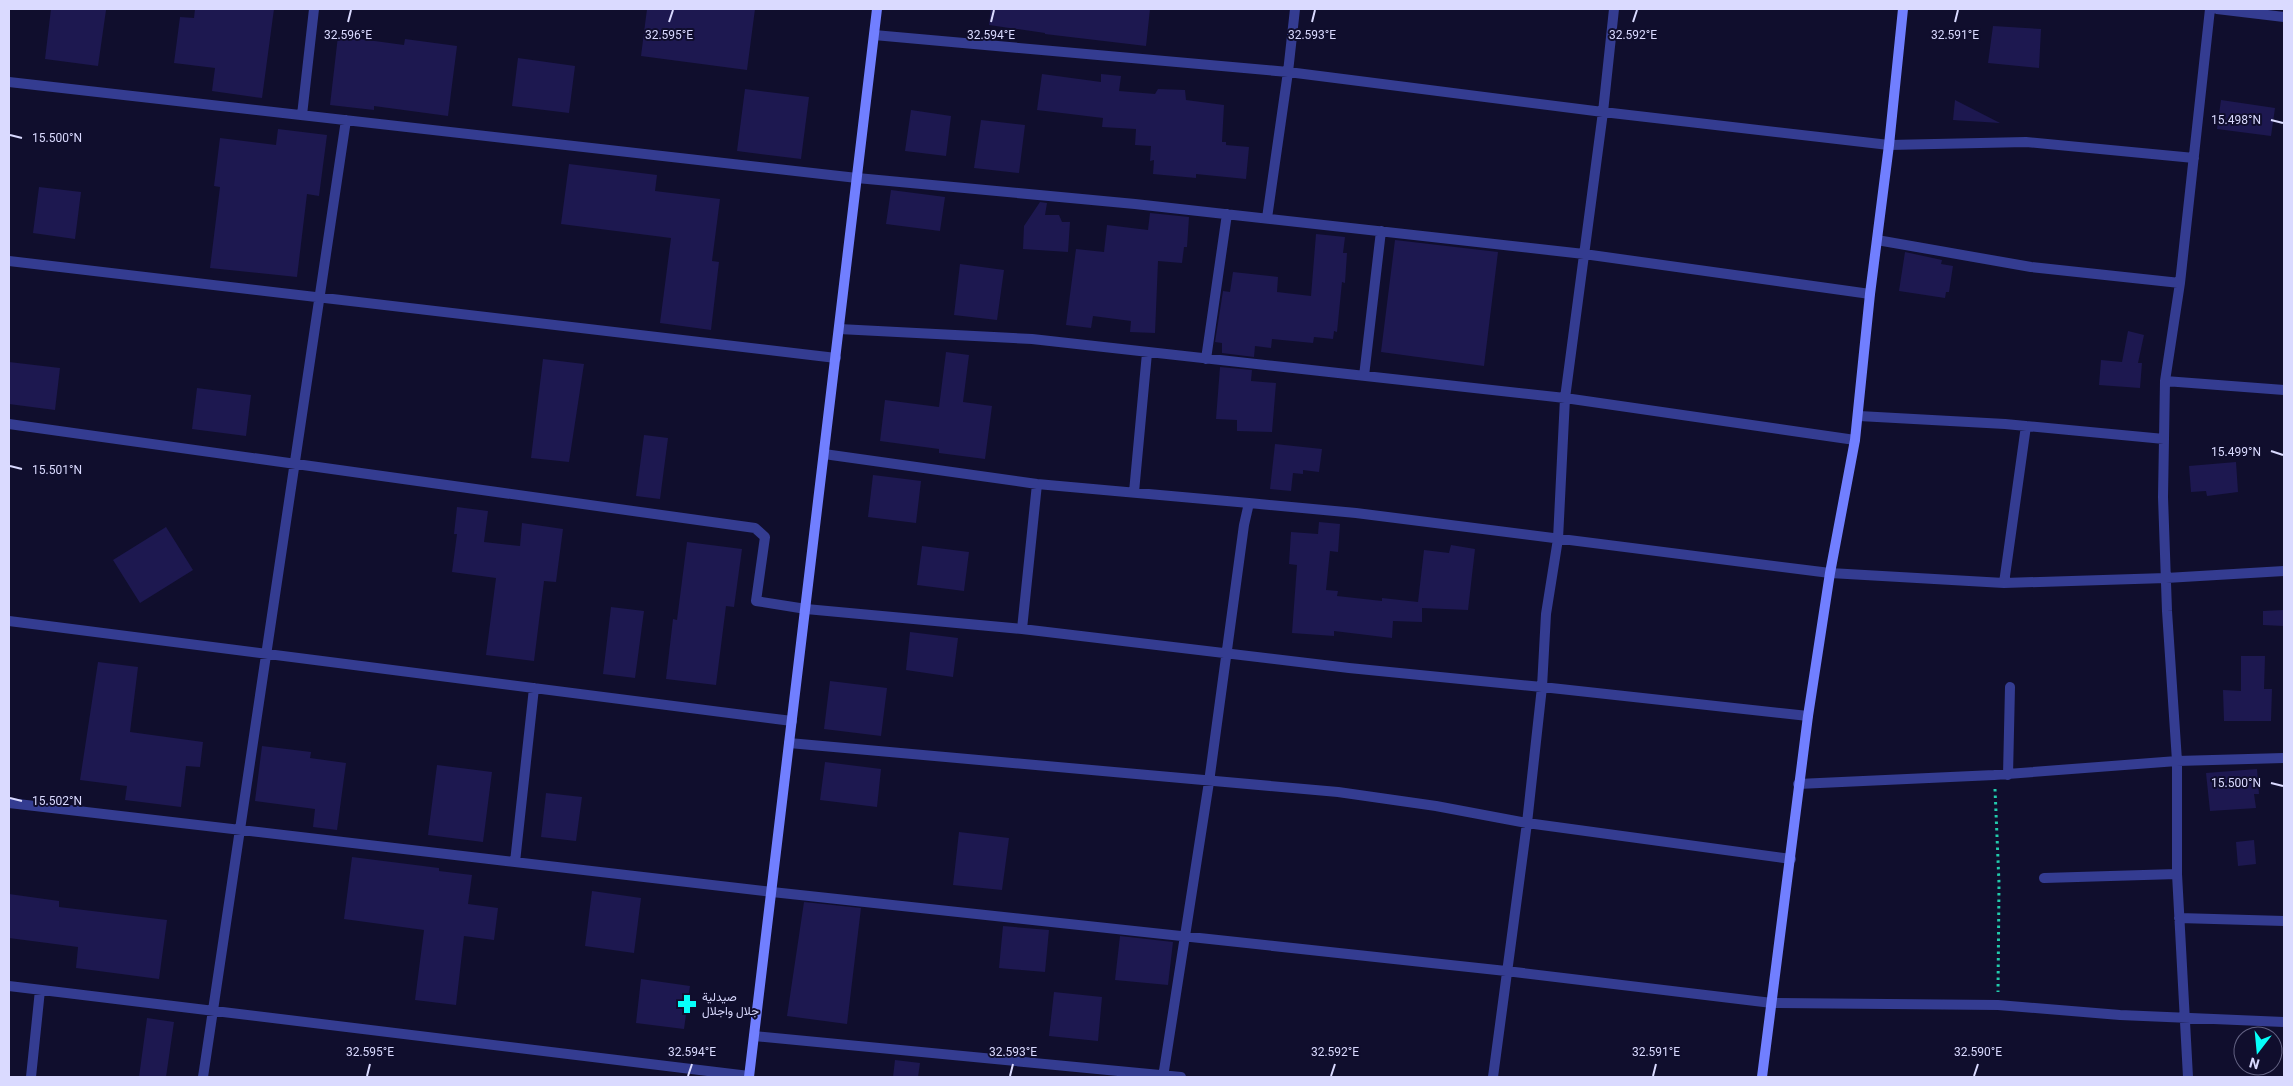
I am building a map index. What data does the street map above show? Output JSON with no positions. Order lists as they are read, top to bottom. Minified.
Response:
{"places":{"pharmacy":["صيدلية جلال واجلال"]},"north":"bottom","coordinates":["32.596°E","32.595°E","32.594°E","32.593°E","32.592°E","32.591°E","15.498°N","15.500°N","15.499°N","15.501°N","15.502°N","32.590°E"]}
